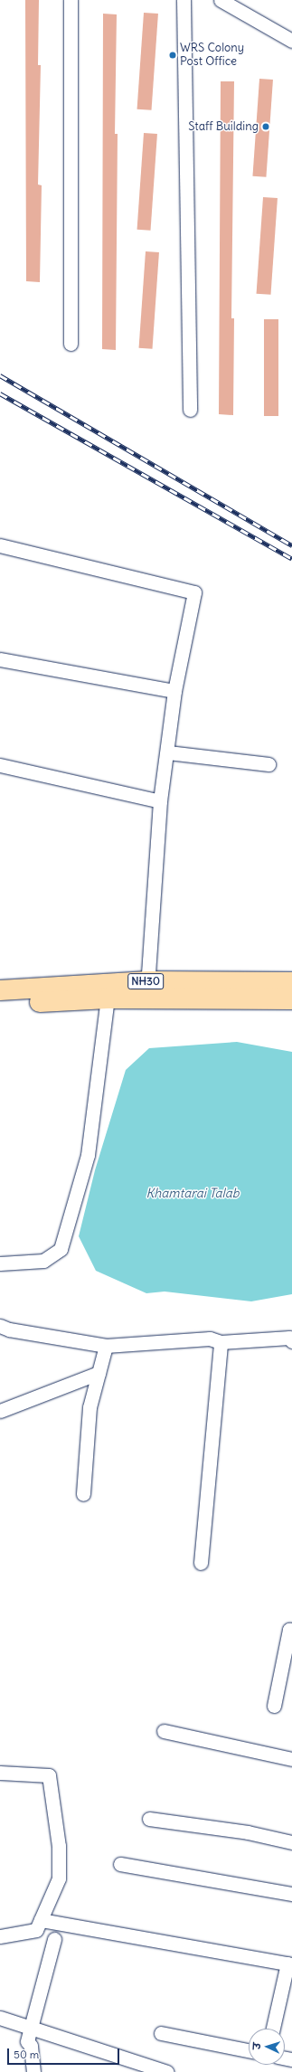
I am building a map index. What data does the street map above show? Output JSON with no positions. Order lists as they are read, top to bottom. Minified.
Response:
{"streets":{"main road":["NH30"]},"water":["Khamtarai Talab"],"places":["WRS Colony Post Office","Staff Building"],"scale_bar":"50 m","north":"left"}
